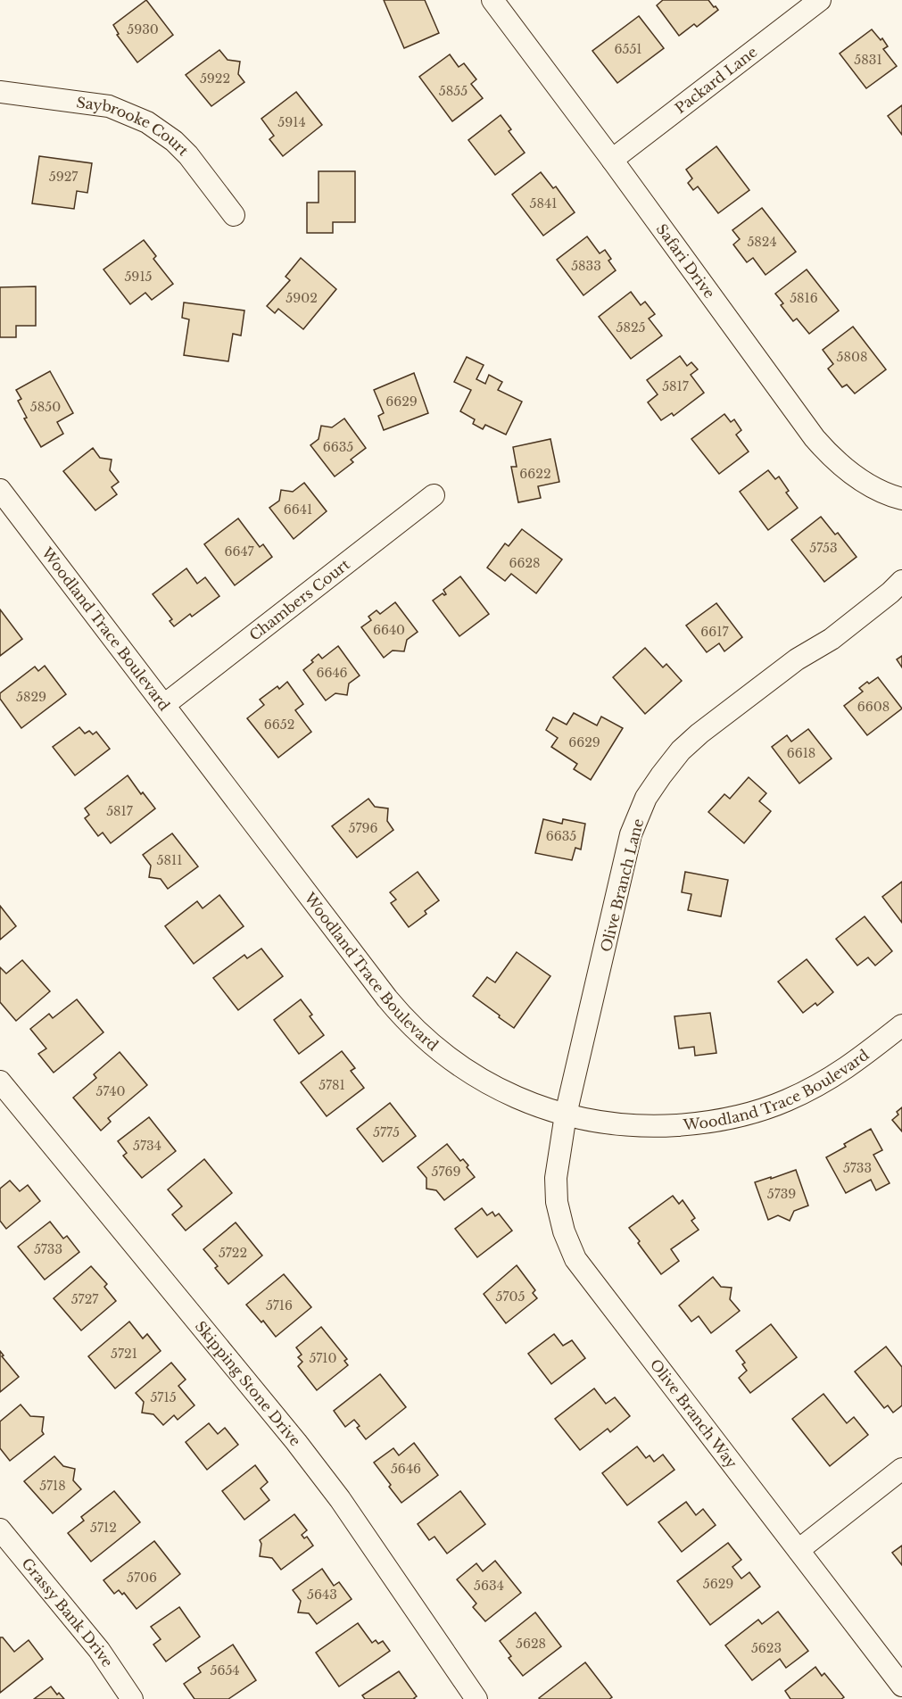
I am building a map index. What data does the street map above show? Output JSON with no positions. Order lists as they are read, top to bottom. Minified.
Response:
{"streets":{"street":["Packard Lane","Saybrooke Court","Safari Drive","Chambers Court","Woodland Trace Boulevard","Olive Branch Lane","Skipping Stone Drive","Olive Branch Way","Grassy Bank Drive"]},"crossings":[["Packard Lane","Safari Drive"],["Chambers Court","Woodland Trace Boulevard"],["Woodland Trace Boulevard","Olive Branch Lane"],["Woodland Trace Boulevard","Olive Branch Way"],["Olive Branch Lane","Olive Branch Way"]],"house_numbers":["5930","6551","5831","5922","5855","5914","5927","5841","5824","5833","5915","5902","5816","5825","5808","5817","6629","5850","6635","6622","6641","5753","6647","6628","6640","6617","6646","5829","6608","6652","6629","6618","5817","5796","6635","5811","5781","5740","5775","5734","5733","5769","5739","5733","5722","5705","5727","5716","5721","5710","5715","5646","5718","5712","5706","5629","5634","5643","5628","5623","5654"]}
